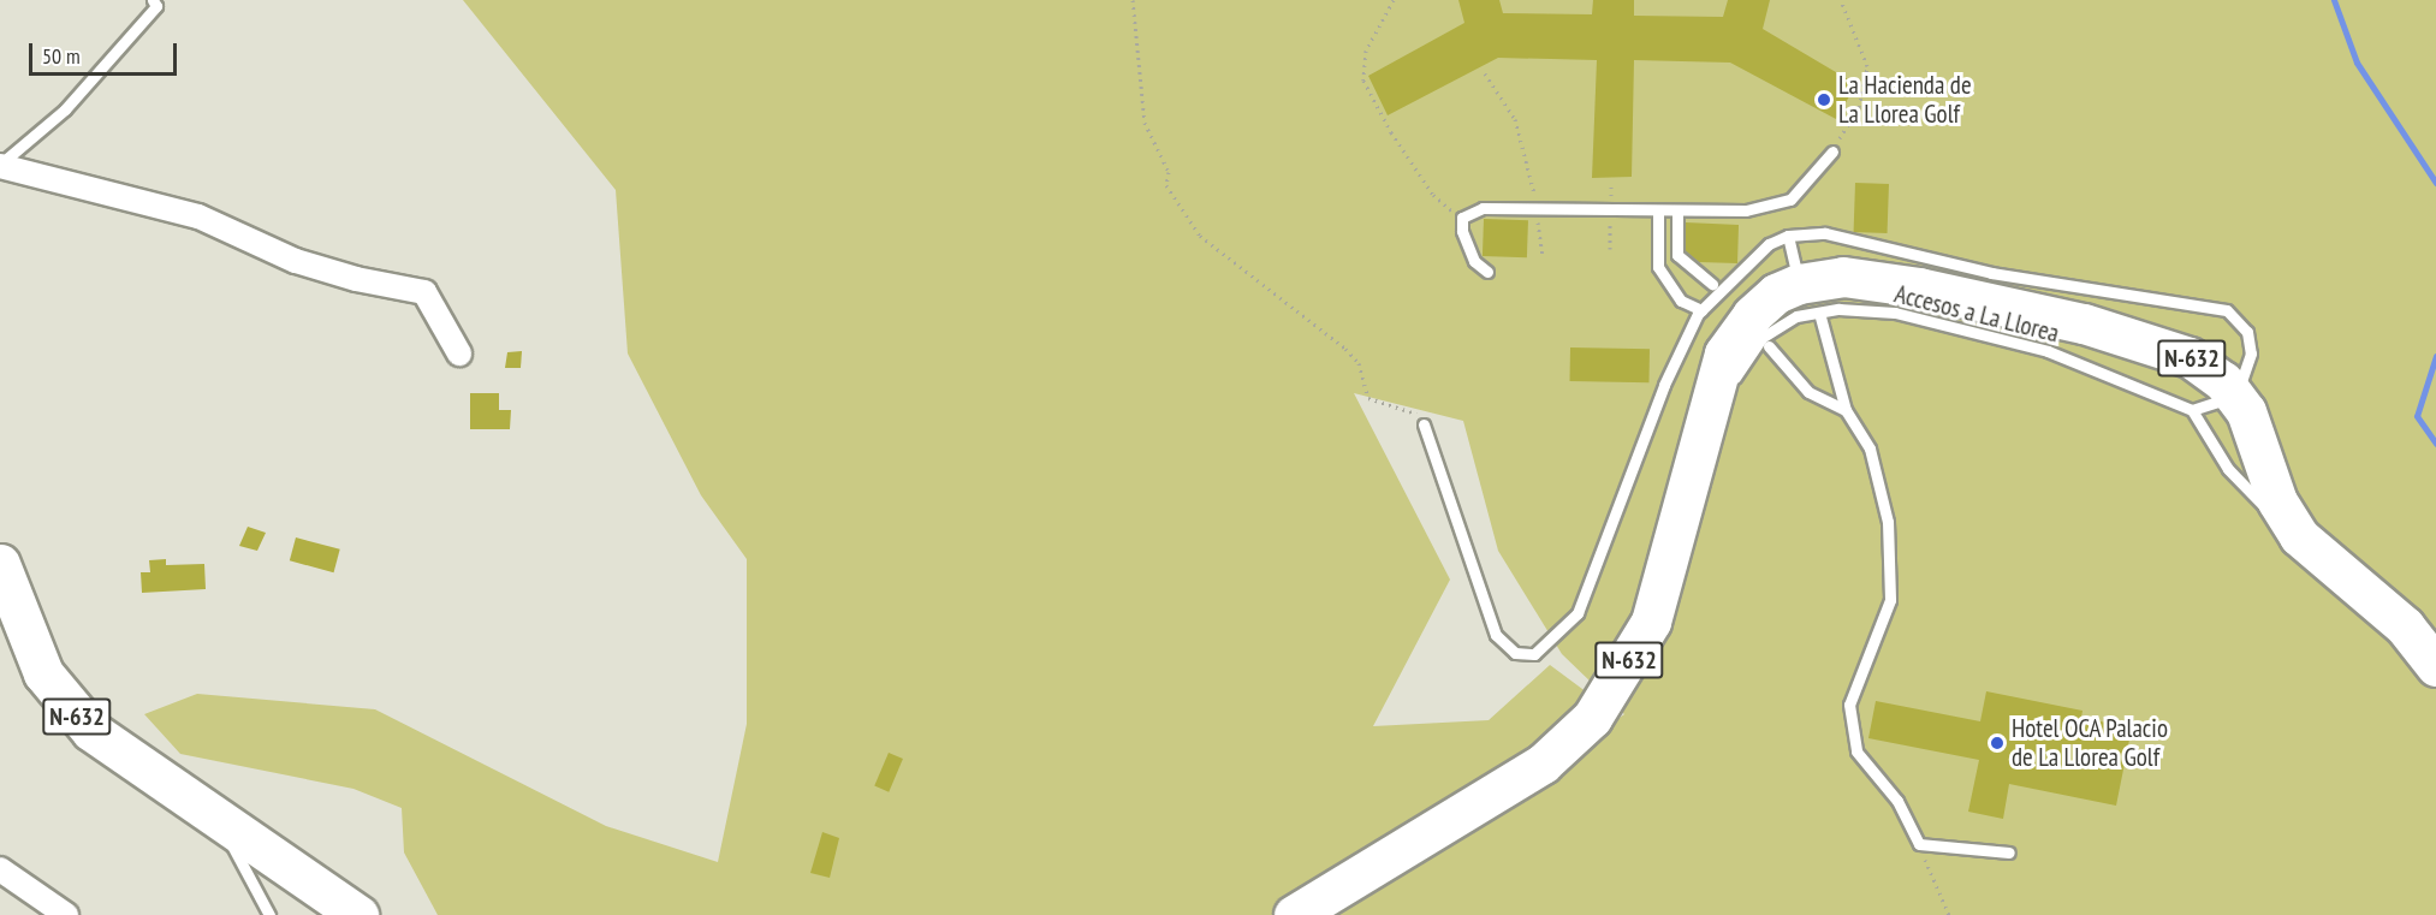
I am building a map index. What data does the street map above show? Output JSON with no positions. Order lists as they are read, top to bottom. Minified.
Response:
{"streets":{"highway":["N-632"],"lane":["Accesos a La Llorea"]},"crossings":[["Accesos a La Llorea","N-632"]],"places":["La Hacienda de La Llorea Golf","Hotel OCA Palacio de La Llorea Golf"],"scale_bar":"50 m"}
